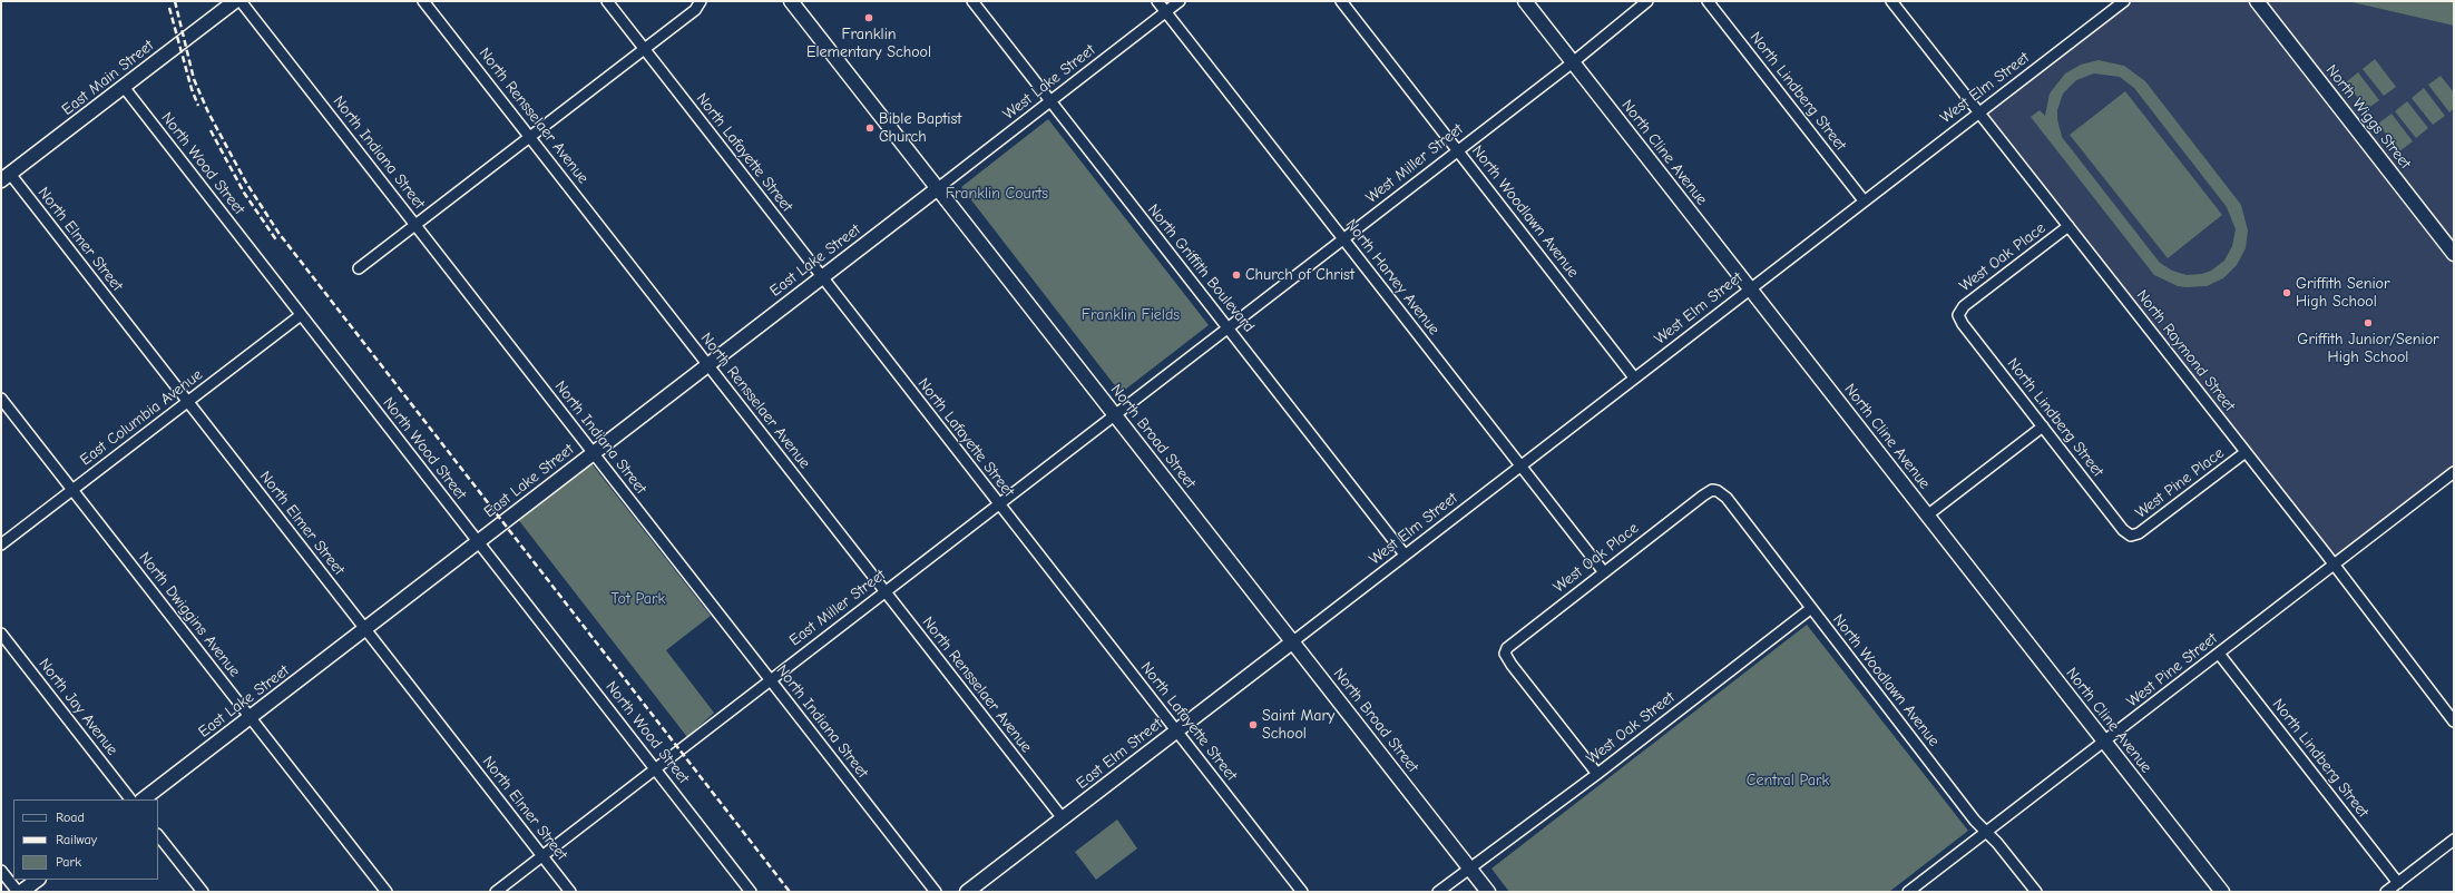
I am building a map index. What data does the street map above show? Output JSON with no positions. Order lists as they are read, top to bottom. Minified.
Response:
{"streets":{"street":["East Main Street","West Lake Street","West Elm Street","North Lindberg Street","North Rensselaer Avenue","North Wiggs Street","North Indiana Street","North Lafayette Street","North Cline Avenue","North Wood Street","West Miller Street","North Woodlawn Avenue","North Elmer Street","West Oak Place","East Lake Street","North Griffith Boulevard","North Harvey Avenue","North Raymond Street","East Columbia Avenue","North Broad Street","West Pine Place","East Miller Street","North Dwiggins Avenue","West Pine Street","North Jay Avenue","West Oak Street","East Elm Street"]},"crossings":[["East Main Street","North Wood Street"],["East Main Street","North Elmer Street"],["West Lake Street","East Lake Street"],["West Lake Street","North Griffith Boulevard"],["West Lake Street","North Harvey Avenue"],["West Lake Street","North Broad Street"],["West Elm Street","North Lindberg Street"],["West Elm Street","North Cline Avenue"],["West Elm Street","North Woodlawn Avenue"],["West Elm Street","North Griffith Boulevard"],["West Elm Street","North Harvey Avenue"],["West Elm Street","North Raymond Street"],["West Elm Street","North Broad Street"],["West Elm Street","East Elm Street"],["North Lindberg Street","West Oak Place"],["North Lindberg Street","West Pine Place"],["North Lindberg Street","West Pine Street"],["North Rensselaer Avenue","East Lake Street"],["North Rensselaer Avenue","East Miller Street"],["North Rensselaer Avenue","East Elm Street"],["North Indiana Street","East Lake Street"],["North Indiana Street","East Miller Street"],["North Lafayette Street","East Lake Street"],["North Lafayette Street","East Miller Street"],["North Lafayette Street","East Elm Street"],["North Cline Avenue","West Miller Street"],["North Cline Avenue","West Pine Street"],["North Wood Street","East Lake Street"],["North Wood Street","East Columbia Avenue"],["North Wood Street","East Miller Street"],["West Miller Street","North Woodlawn Avenue"],["West Miller Street","North Griffith Boulevard"],["West Miller Street","North Harvey Avenue"],["West Miller Street","North Broad Street"],["West Miller Street","East Miller Street"],["North Woodlawn Avenue","West Oak Place"],["North Woodlawn Avenue","West Pine Street"],["North Woodlawn Avenue","West Oak Street"],["North Elmer Street","East Lake Street"],["North Elmer Street","East Columbia Avenue"],["North Elmer Street","East Miller Street"],["West Oak Place","North Harvey Avenue"],["West Oak Place","North Raymond Street"],["West Oak Place","West Oak Street"],["East Lake Street","North Broad Street"],["East Lake Street","North Dwiggins Avenue"],["North Raymond Street","West Pine Place"],["North Raymond Street","West Pine Street"],["East Columbia Avenue","North Dwiggins Avenue"],["North Broad Street","East Miller Street"],["North Broad Street","West Oak Street"],["North Broad Street","East Elm Street"]],"parks":["Franklin Courts","Franklin Fields","Tot Park","Central Park"],"places":["Franklin Elementary School","Bible Baptist Church","Church of Christ","Griffith Senior High School","Griffith Junior/Senior High School","Saint Mary School"],"legend":["Road","Railway","Park"]}
